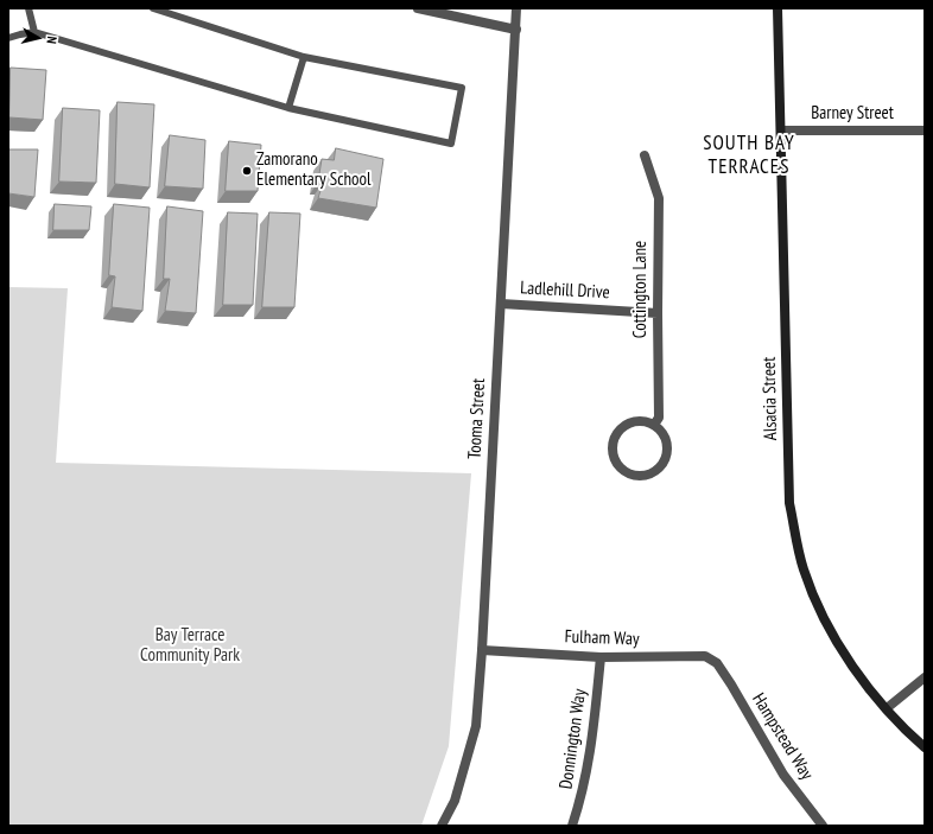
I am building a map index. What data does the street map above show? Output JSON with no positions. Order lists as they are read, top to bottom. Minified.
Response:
{"streets":{"main road":["Alsacia Street"],"street":["Barney Street","Cottington Lane","Ladlehill Drive","Tooma Street","Fulham Way","Hampstead Way","Donnington Way"]},"crossings":[["Barney Street","Alsacia Street"],["Cottington Lane","Ladlehill Drive"],["Ladlehill Drive","Tooma Street"],["Tooma Street","Fulham Way"],["Fulham Way","Hampstead Way"],["Fulham Way","Donnington Way"]],"districts":["SOUTH BAY TERRACES"],"parks":["Bay Terrace Community Park"],"places":["Zamorano Elementary School"],"north":"right"}
